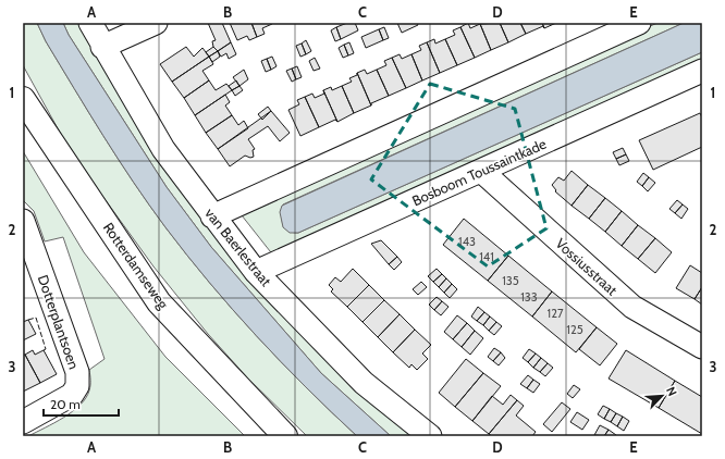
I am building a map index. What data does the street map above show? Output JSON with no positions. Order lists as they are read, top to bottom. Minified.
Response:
{"streets":{"main road":["Rotterdamseweg"],"street":["Bosboom Toussaintkade","van Baerlestraat","Vossiusstraat","Dotterplantsoen"]},"crossings":[["Bosboom Toussaintkade","van Baerlestraat"],["Bosboom Toussaintkade","Vossiusstraat"]],"house_numbers":["143","141","135","133","127","125"],"scale_bar":"20 m","north":"top right","grid":{"columns":["A","B","C","D","E"],"rows":["1","2","3"]}}
